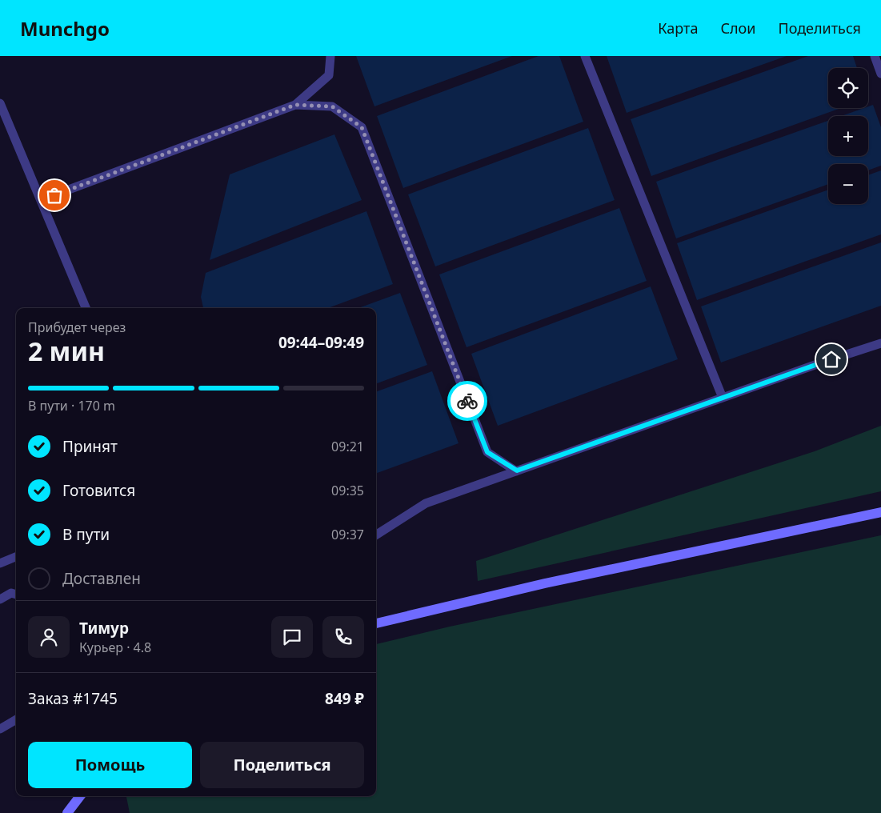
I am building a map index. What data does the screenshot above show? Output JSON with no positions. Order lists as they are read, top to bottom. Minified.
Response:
{"page":{"header":"Munchgo","nav":["Карта","Слои","Поделиться"],"map_buttons":["+","−"],"heading":["2 мин","Прибудет через","09:44–09:49"],"panel":["Тимур","Курьер · 4.8","Заказ #1745","849 ₽"],"bar":"В пути · 170 m","list":[["Принят","09:21"],["Готовится","09:35"],["В пути","09:37"],"Доставлен"],"buttons":["Помощь","Поделиться"]}}
